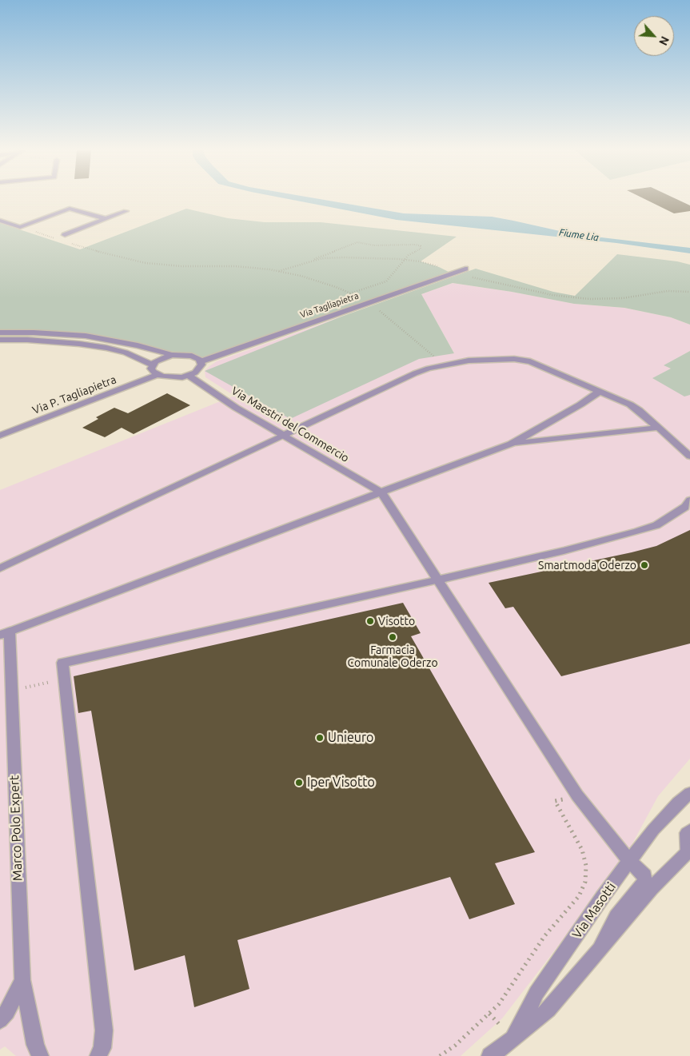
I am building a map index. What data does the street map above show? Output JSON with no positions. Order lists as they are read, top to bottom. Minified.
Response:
{"streets":{"street":["Via Tagliapietra","Via P. Tagliapietra","Via Maestri del Commercio","Marco Polo Expert","Via Masotti"]},"water":["Fiume Lia"],"places":["Smartmoda Oderzo","Visotto","Farmacia Comunale Oderzo","Unieuro","Iper Visotto"],"north":"bottom right"}
